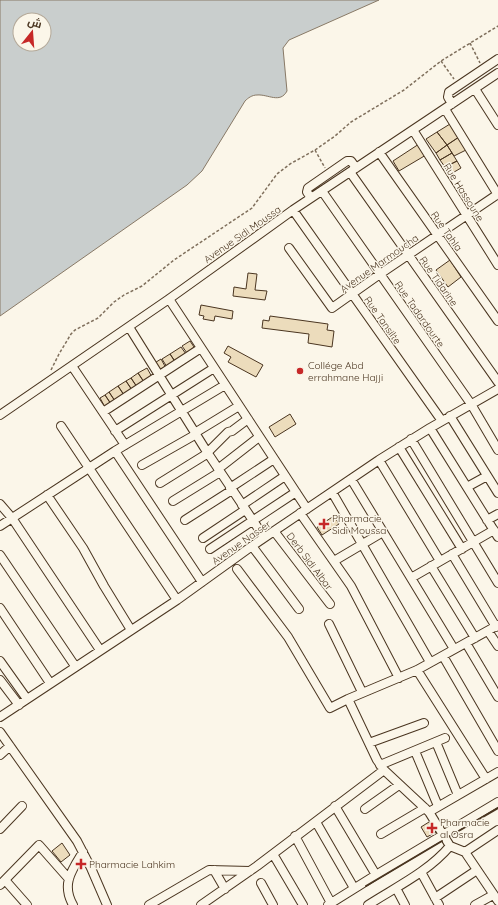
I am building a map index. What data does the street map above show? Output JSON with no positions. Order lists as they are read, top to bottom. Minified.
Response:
{"streets":{"street":["Rue Hassoune","Rue Tahla","Avenue Sidi Moussa","Avenue Marmoucha","Rue Tidarine","Rue Tadardourte","Rue Tansilte","Avenue Nasser","Derb Sidi Albar"]},"crossings":[["Rue Hassoune","Avenue Sidi Moussa"],["Rue Hassoune","Avenue Marmoucha"],["Rue Tahla","Avenue Sidi Moussa"],["Rue Tahla","Avenue Marmoucha"],["Avenue Sidi Moussa","Rue Tidarine"],["Avenue Sidi Moussa","Rue Tadardourte"],["Avenue Sidi Moussa","Rue Tansilte"],["Avenue Marmoucha","Rue Tidarine"],["Avenue Marmoucha","Rue Tadardourte"],["Avenue Marmoucha","Rue Tansilte"],["Rue Tadardourte","Avenue Nasser"],["Rue Tansilte","Avenue Nasser"],["Avenue Nasser","Derb Sidi Albar"]],"places":{"other":["Collége Abd errahmane Hajji"],"health":["Pharmacie Sidi Moussa","Pharmacie al Osra","Pharmacie Lahkim"]},"north":"top"}
